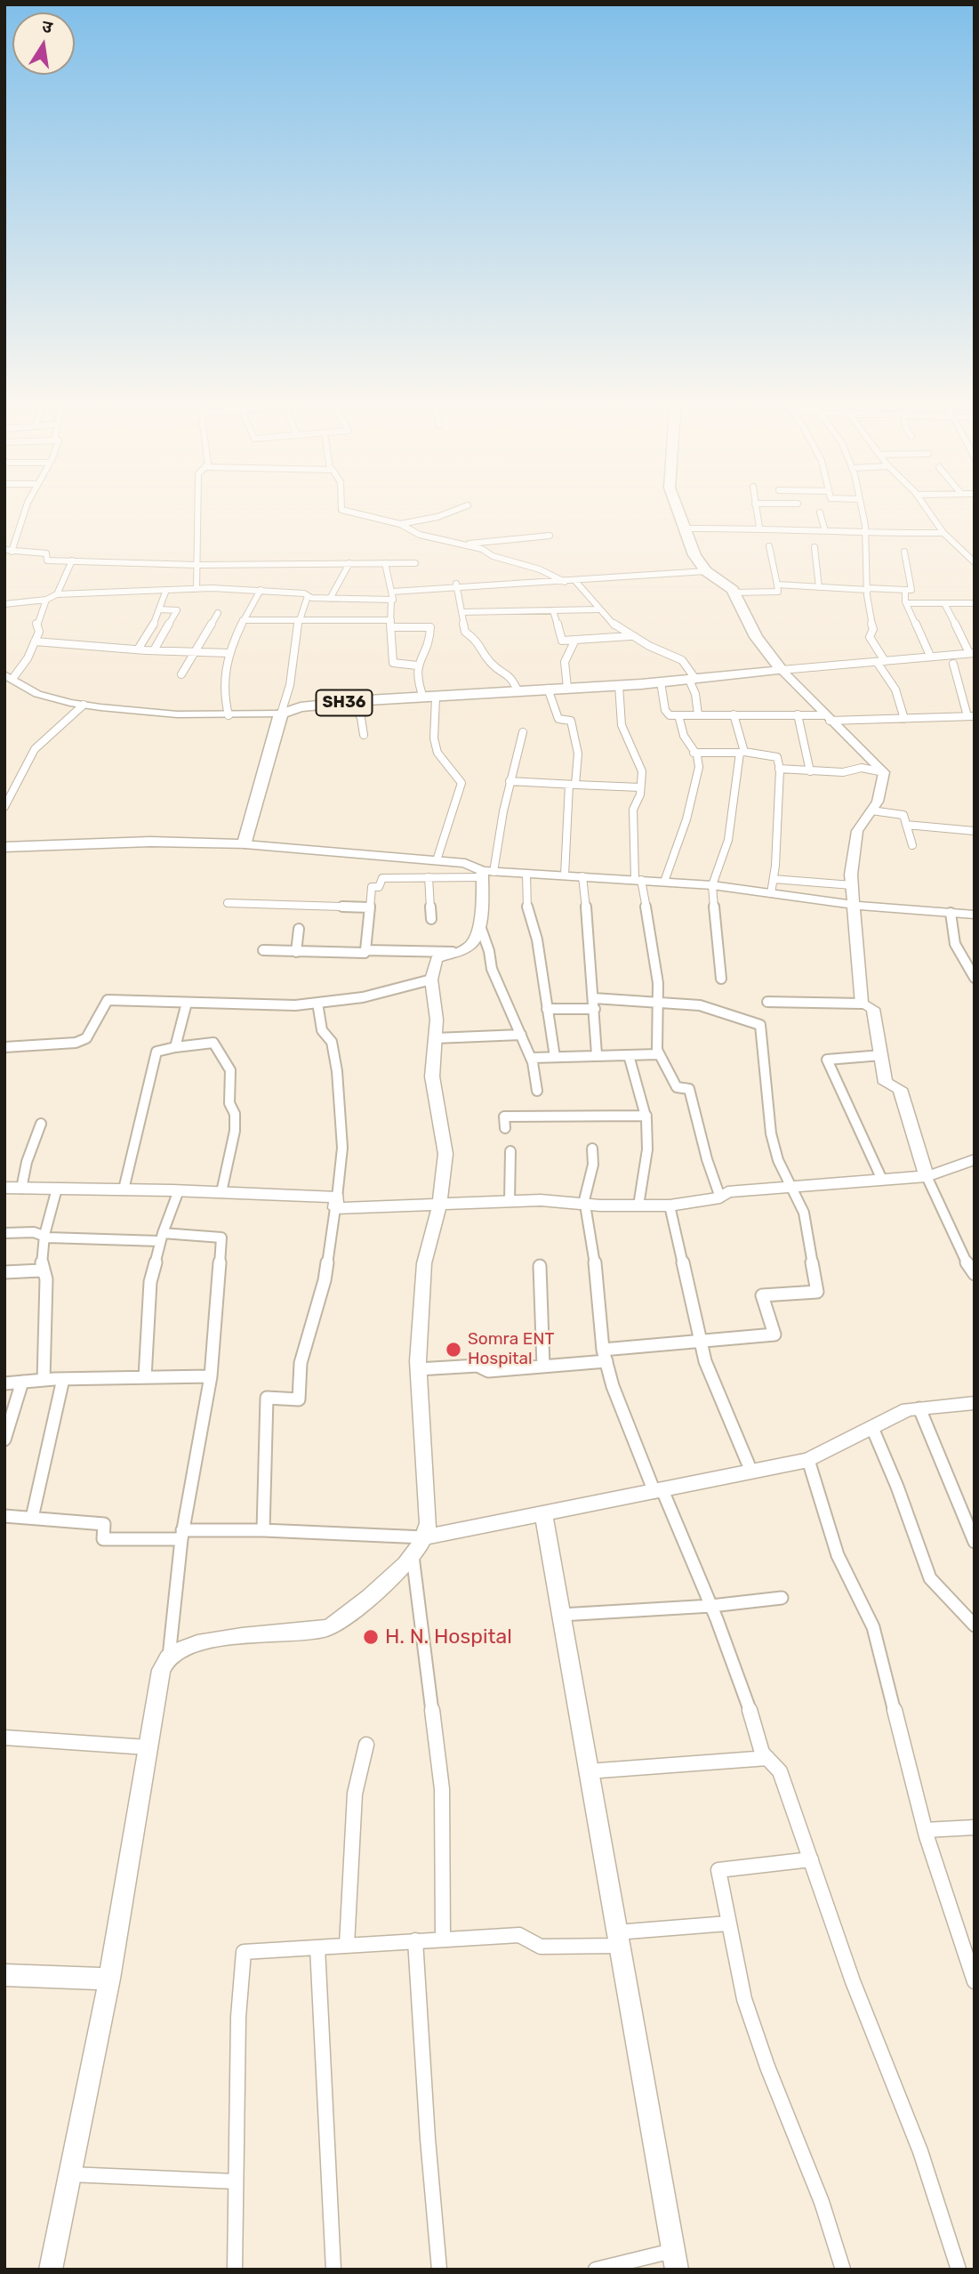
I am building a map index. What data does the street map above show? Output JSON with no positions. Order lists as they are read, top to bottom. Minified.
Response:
{"streets":{"highway":["SH36"]},"places":["Somra ENT Hospital","H. N. Hospital"],"north":"top"}
